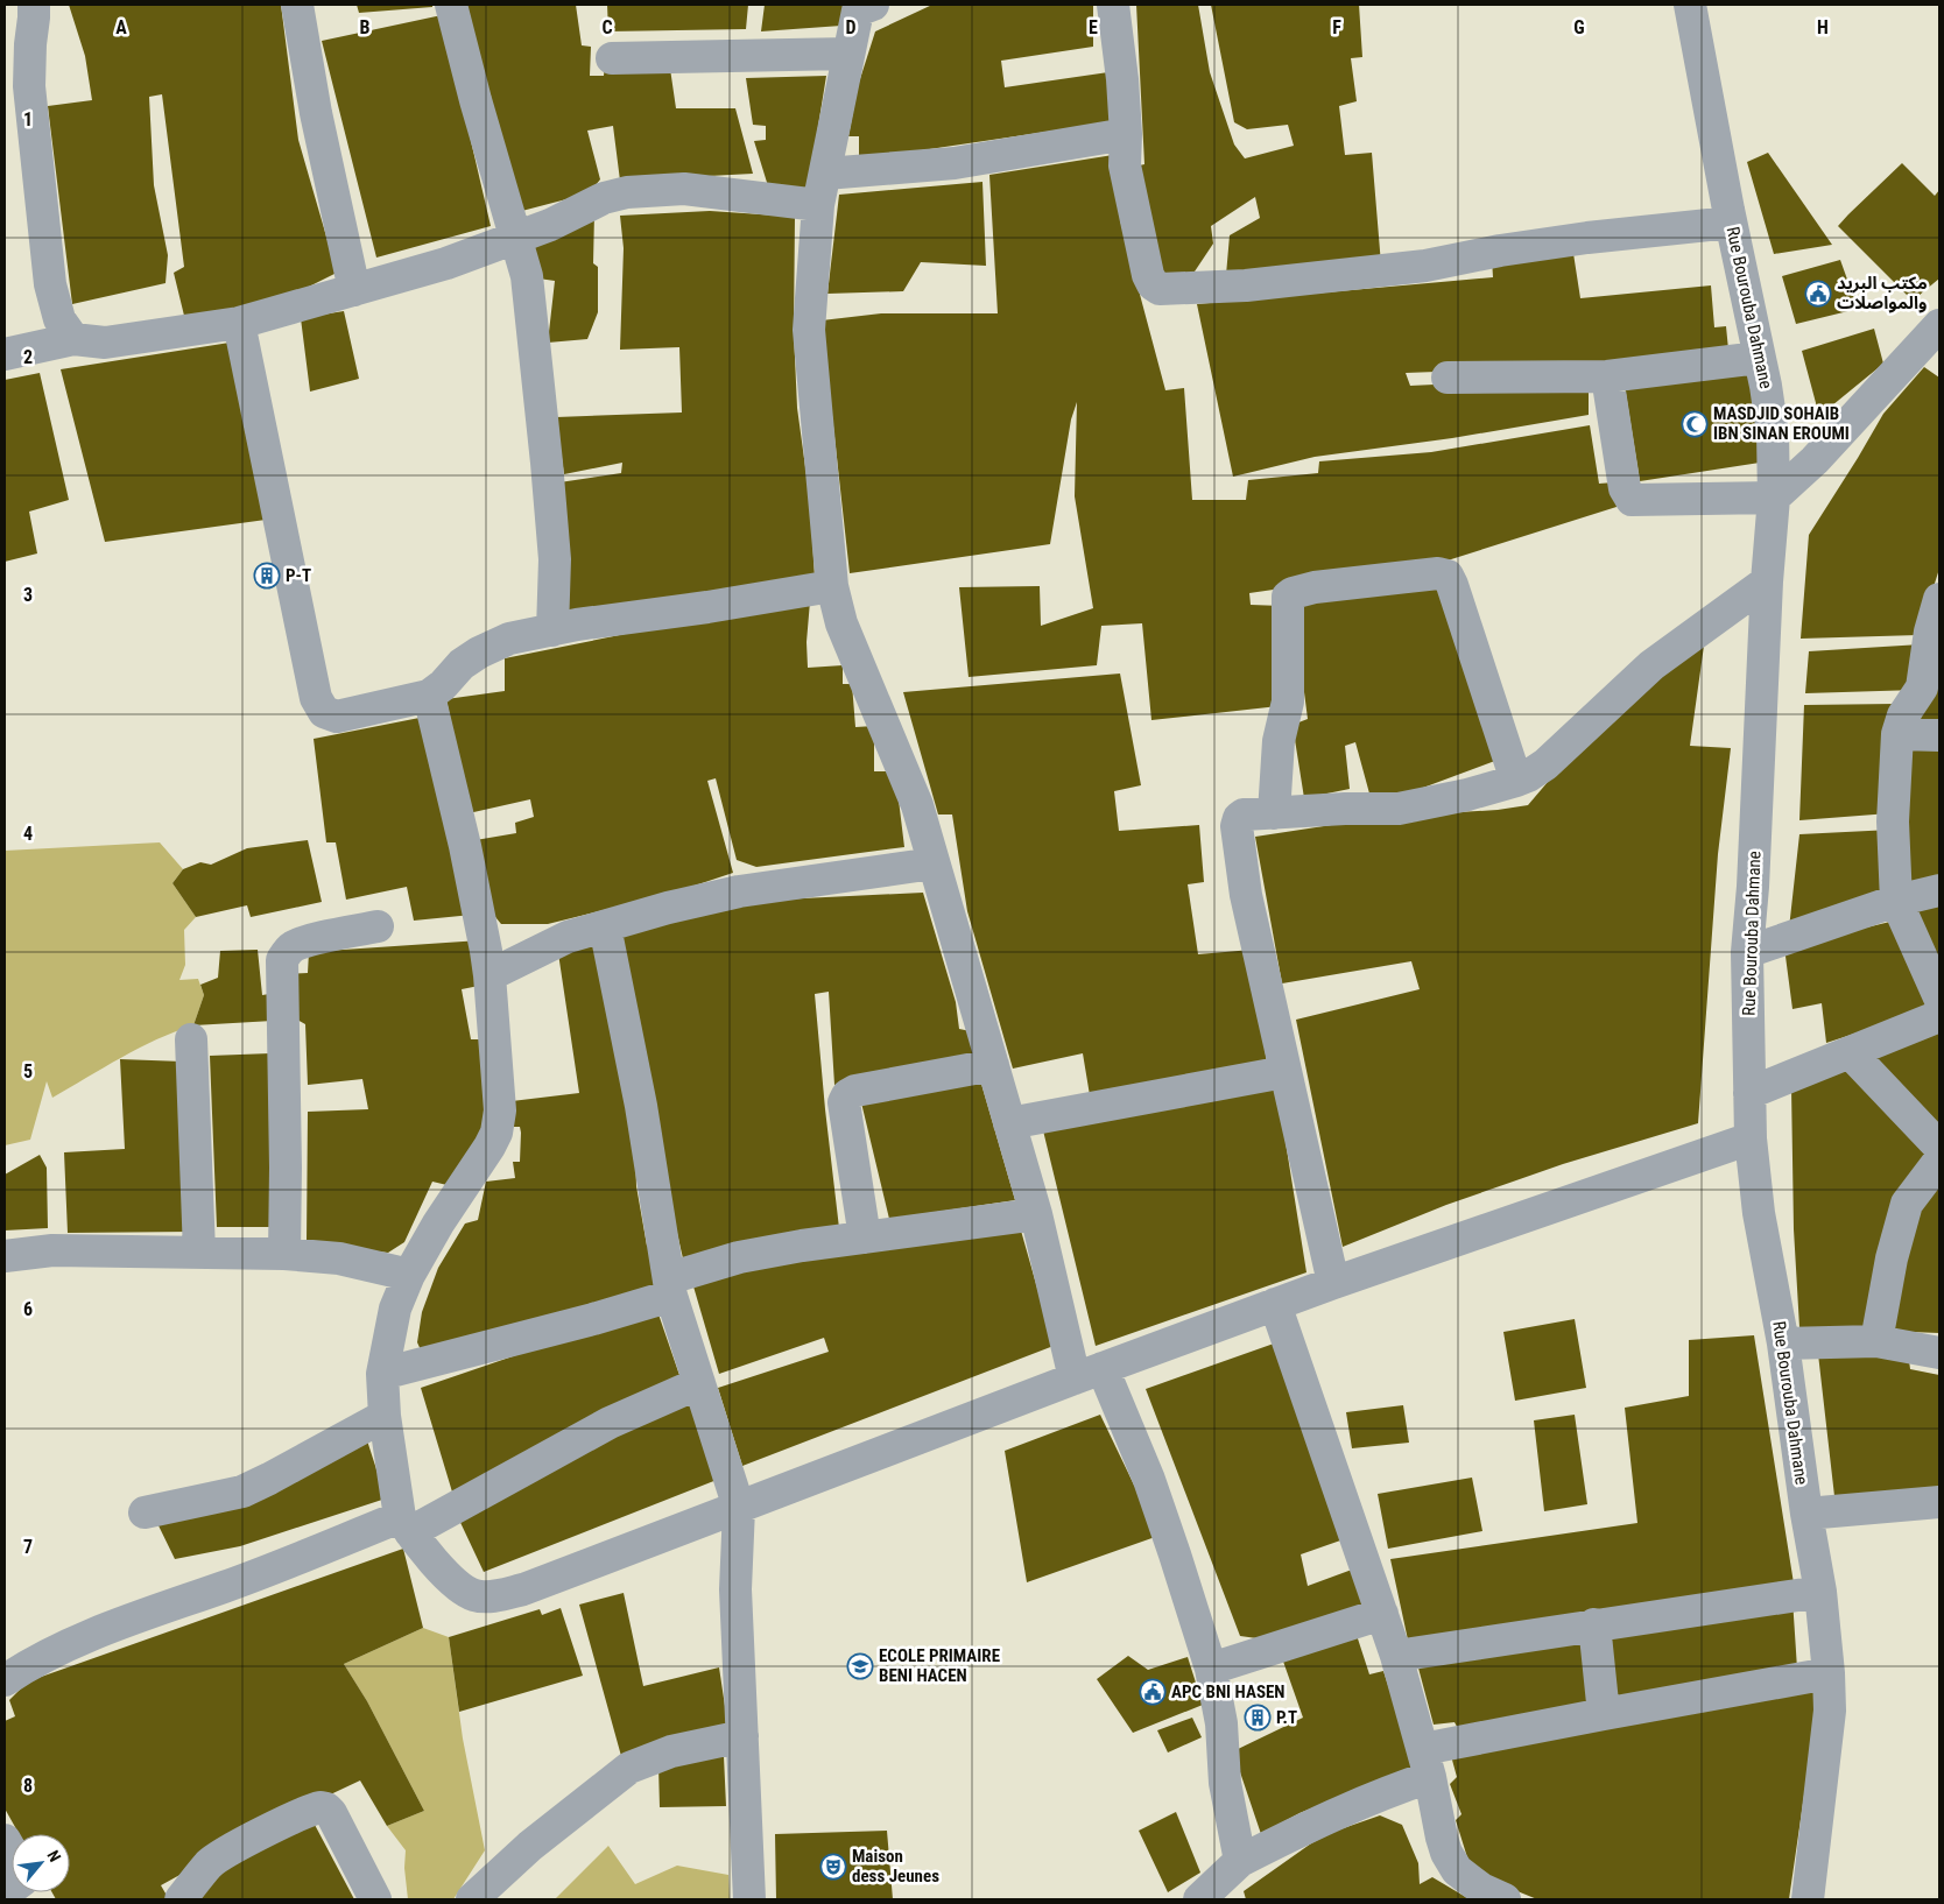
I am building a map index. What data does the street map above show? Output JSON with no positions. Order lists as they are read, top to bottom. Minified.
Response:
{"streets":{"street":["Rue Bourouba Dahmane"]},"places":{"public building":["مكتب البريد والمواصلات","APC BNI HASEN"],"mosque":["MASDJID SOHAIB IBN SINAN EROUMI"],"building":["P-T","P.T"],"school or university":["ECOLE PRIMAIRE BENI HACEN"],"theatre":["Maison dess Jeunes"]},"north":"top right","grid":{"columns":["A","B","C","D","E","F","G","H"],"rows":["1","2","3","4","5","6","7","8"]}}
